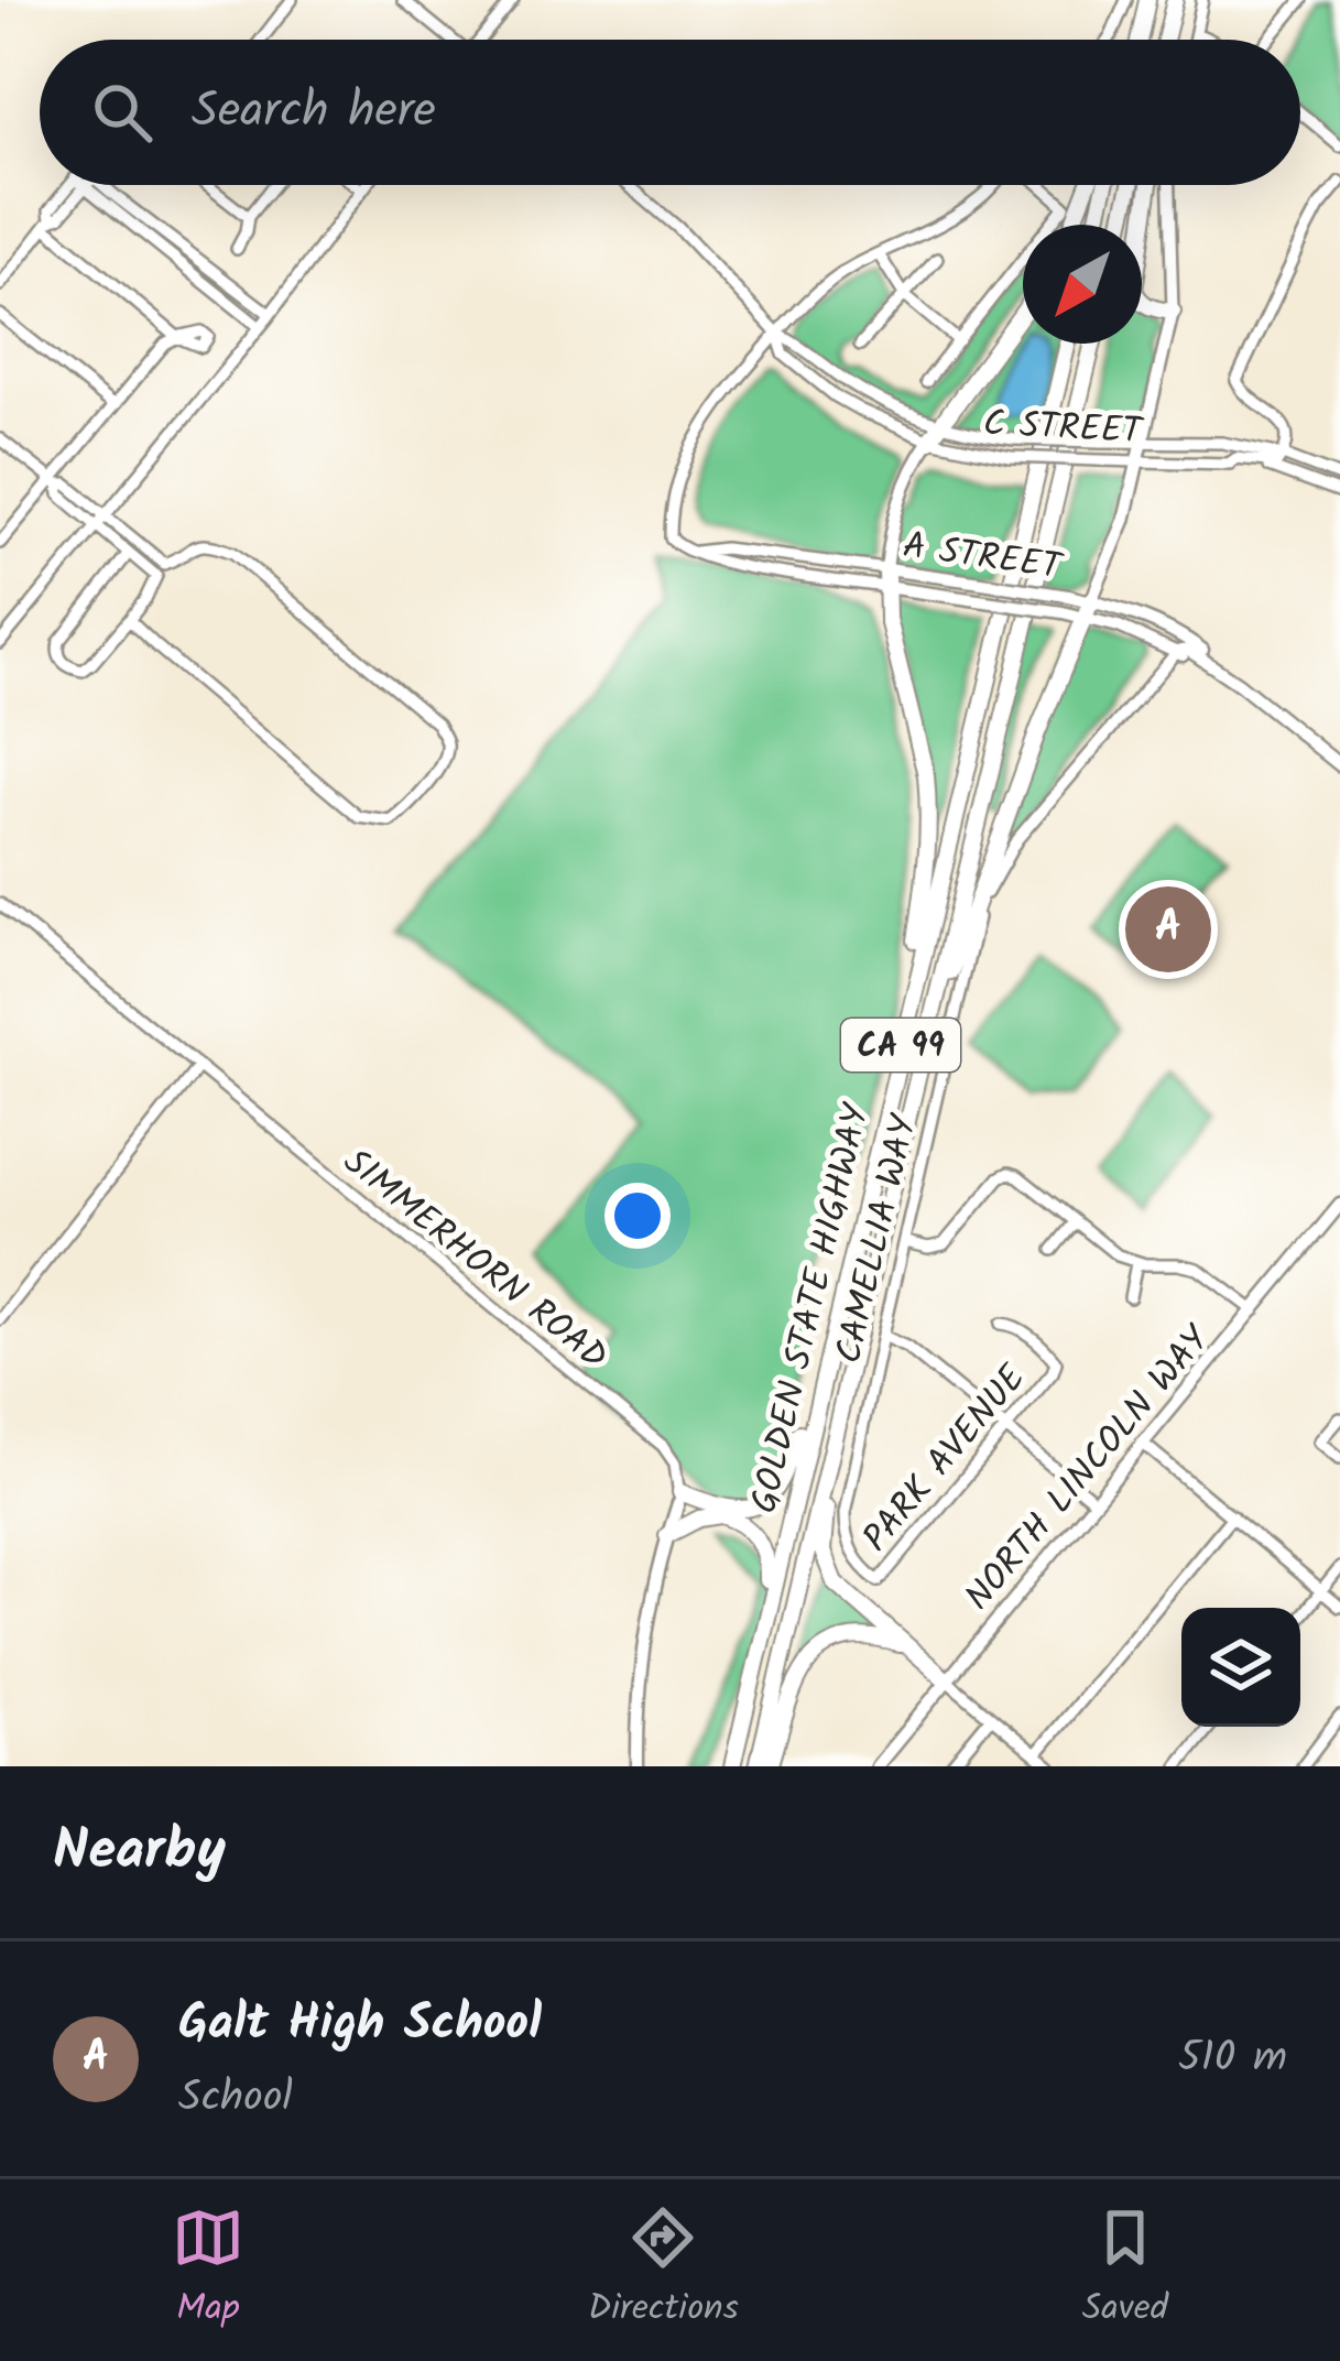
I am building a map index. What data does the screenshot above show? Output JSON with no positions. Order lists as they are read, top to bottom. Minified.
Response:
{"streets":{"highway":["CA 99","GOLDEN STATE HIGHWAY"],"main road":["A STREET","NORTH LINCOLN WAY"],"street":["C STREET","CAMELLIA WAY","SIMMERHORN ROAD","PARK AVENUE"]},"crossings":[["C STREET","A STREET"],["A STREET","CAMELLIA WAY"],["CAMELLIA WAY","PARK AVENUE"]],"north":"bottom left","page":{"search":"Search here","pins":"A","heading":"Nearby","list":[{"mark":"A","name":"Galt High School","note":"School","value":"510 m"}],"nav":["Map","Directions","Saved"]}}
